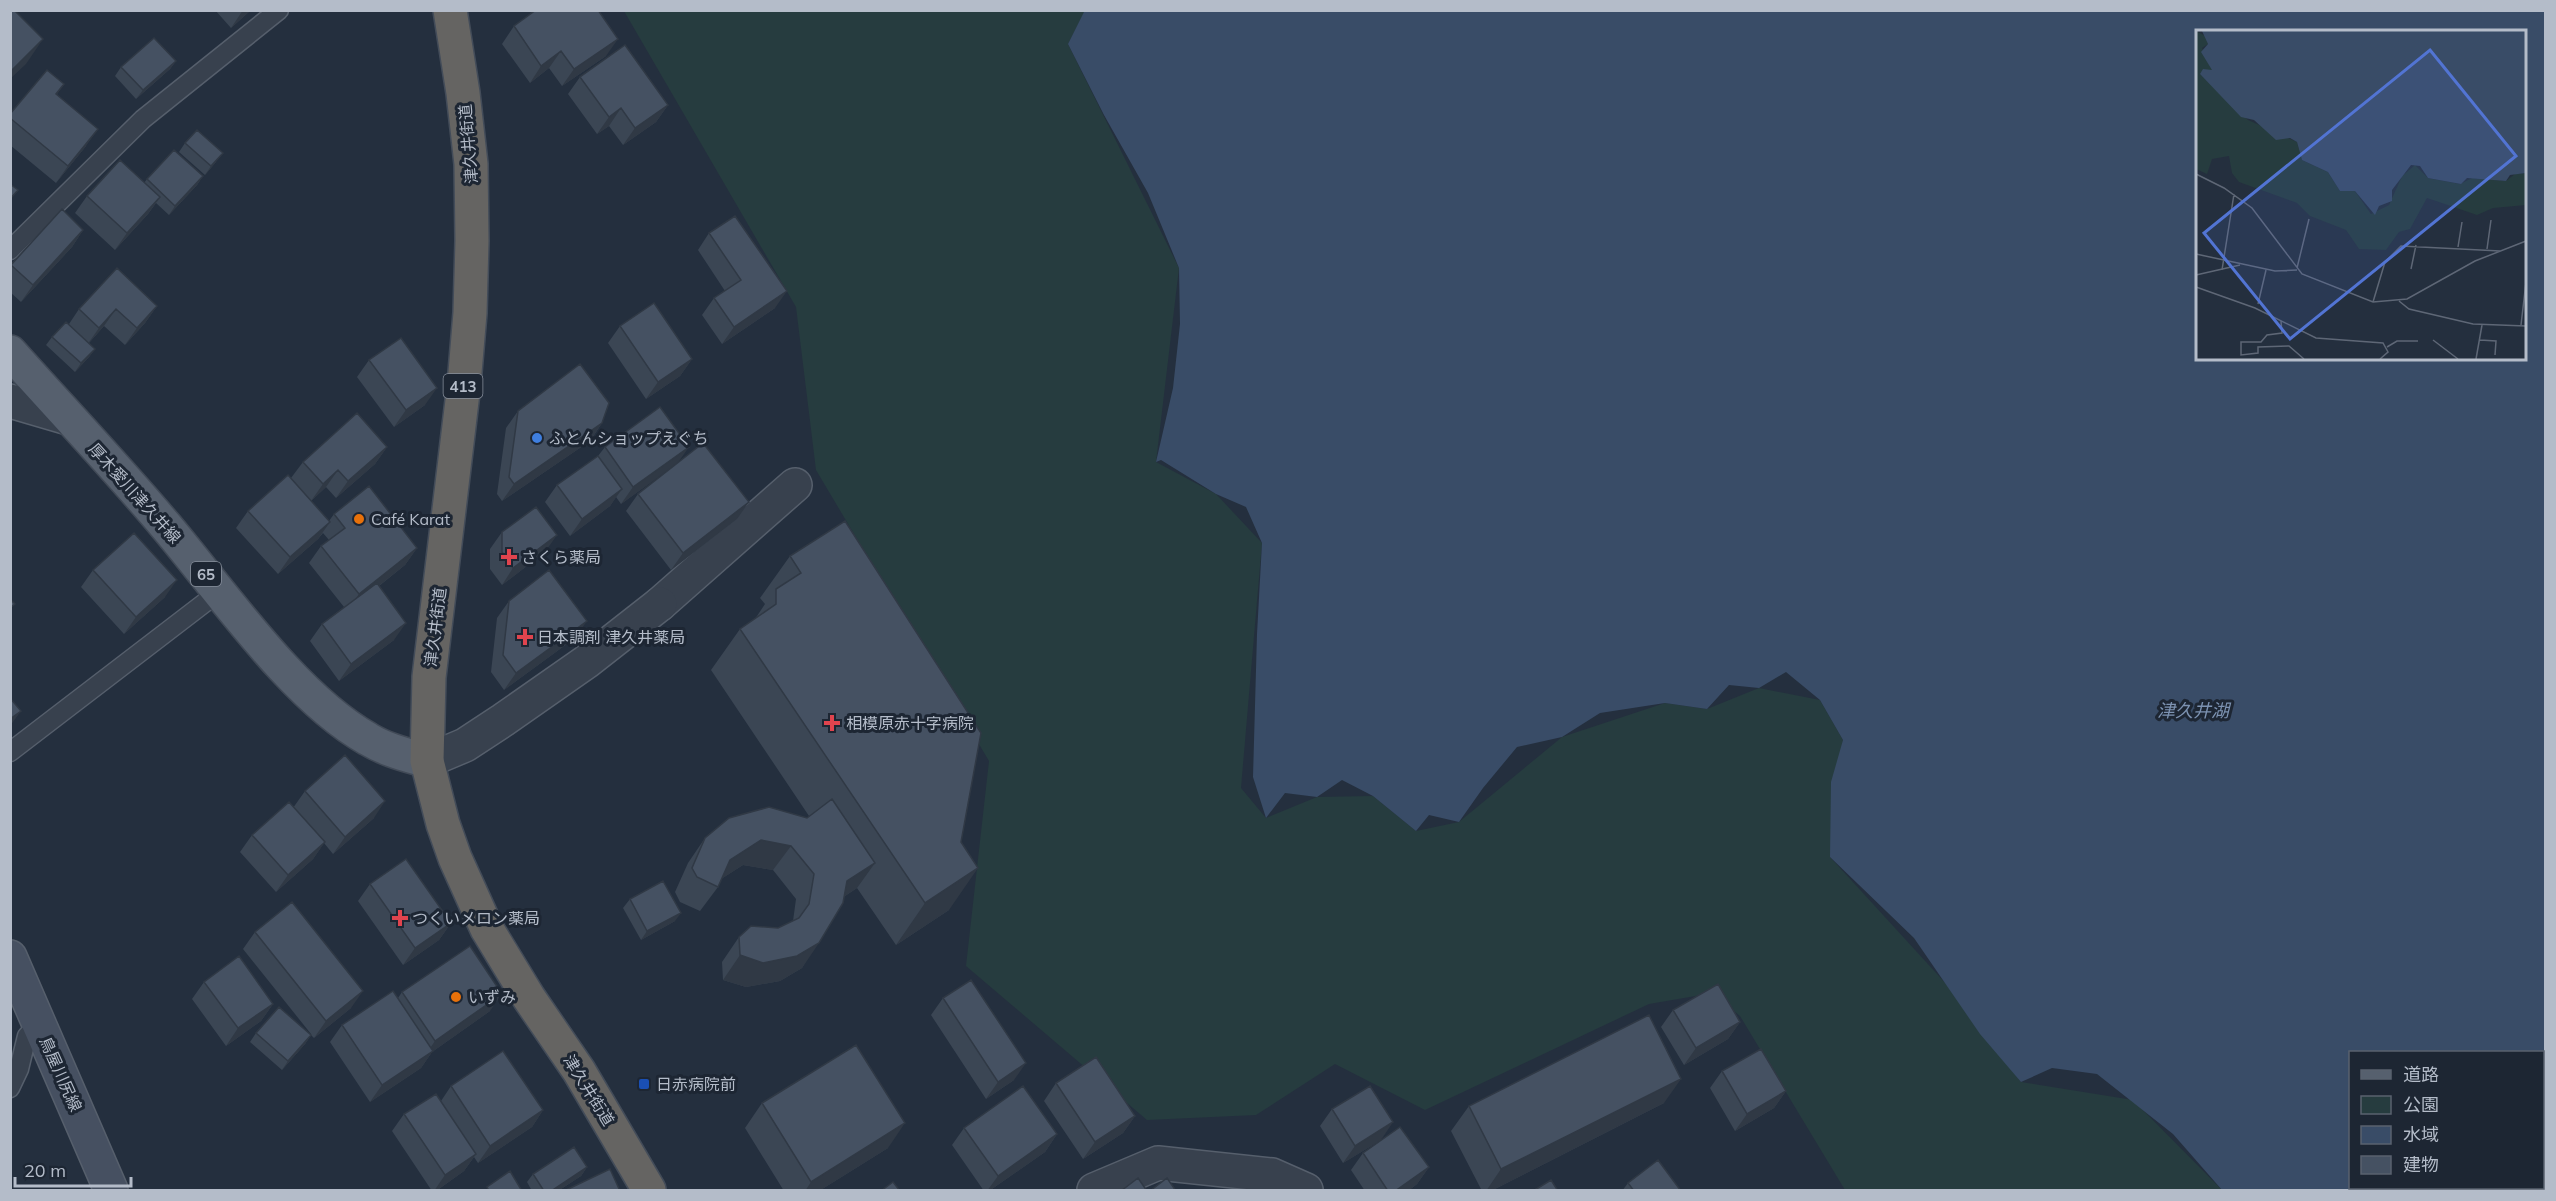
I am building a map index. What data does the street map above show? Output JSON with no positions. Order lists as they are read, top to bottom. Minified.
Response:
{"streets":{"highway":["津久井街道","413"],"main road":["厚木愛川津久井線","65","鳥屋川尻線"]},"crossings":[["津久井街道","厚木愛川津久井線"]],"water":["津久井湖"],"places":{"other":["ふとんショップえぐち","Café Karat","いずみ"],"health":["さくら薬局","日本調剤 津久井薬局","相模原赤十字病院","つくいメロン薬局"],"transit":["日赤病院前"]},"legend":["道路","公園","水域","建物"],"scale_bar":"20 m"}
